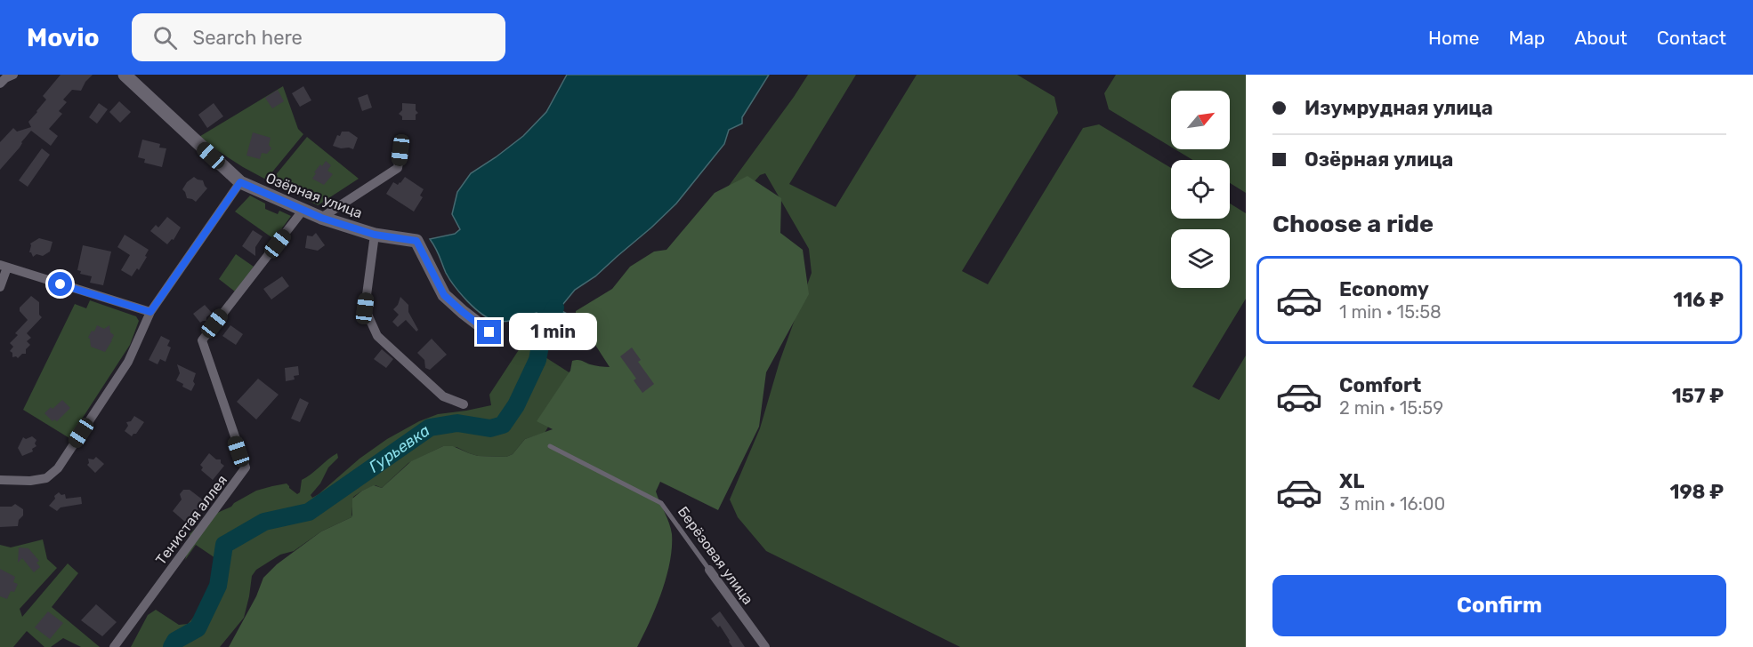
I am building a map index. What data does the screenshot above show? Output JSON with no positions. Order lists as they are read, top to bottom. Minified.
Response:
{"streets":{"street":["Озёрная улица","Тенистая аллея","Берёзовая улица"]},"crossings":[["Озёрная улица","Тенистая аллея"]],"water":["Гурьевка"],"north":"top right","page":{"header":"Movio","search":"Search here","nav":["Home","Map","About","Contact"],"banner":["Изумрудная улица","Озёрная улица"],"heading":"Choose a ride","list":[{"name":"Economy","note":"1 min · 15:58","value":"116 ₽"},{"name":"Comfort","note":"2 min · 15:59","value":"157 ₽"},{"name":"XL","note":"3 min · 16:00","value":"198 ₽"}],"bubble":"1 min","buttons":"Confirm"}}
